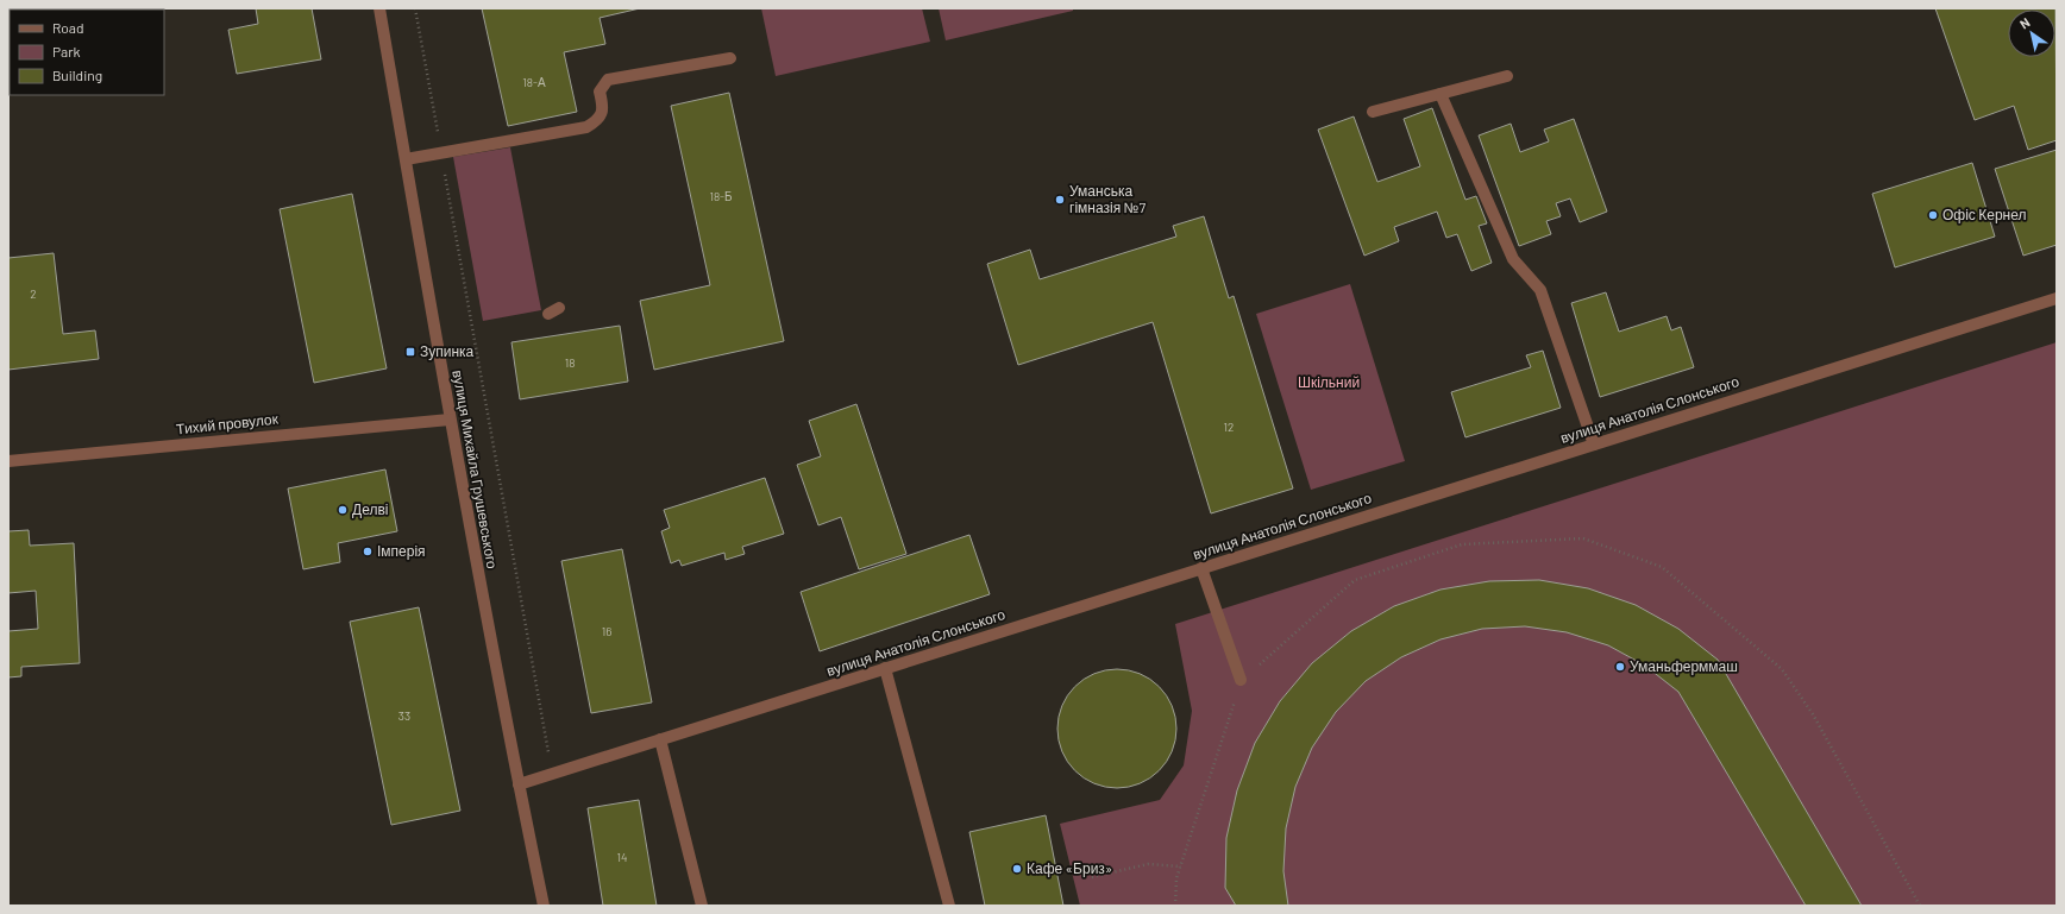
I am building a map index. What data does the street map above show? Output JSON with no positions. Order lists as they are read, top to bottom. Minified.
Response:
{"streets":{"street":["вулиця Анатолія Слонського","Тихий провулок","вулиця Михайла Грушевського"]},"crossings":[["вулиця Анатолія Слонського","вулиця Михайла Грушевського"],["Тихий провулок","вулиця Михайла Грушевського"]],"parks":["Шкільний"],"places":{"other":["Уманська гімназія №7","Офіс Кернел","Делві","Імперія","Уманьферммаш","Кафе «Бриз»"],"transit":["Зупинка"]},"house_numbers":["18-А","18-Б","2","18","12","16","33","14"],"legend":["Road","Park","Building"],"north":"top left"}
